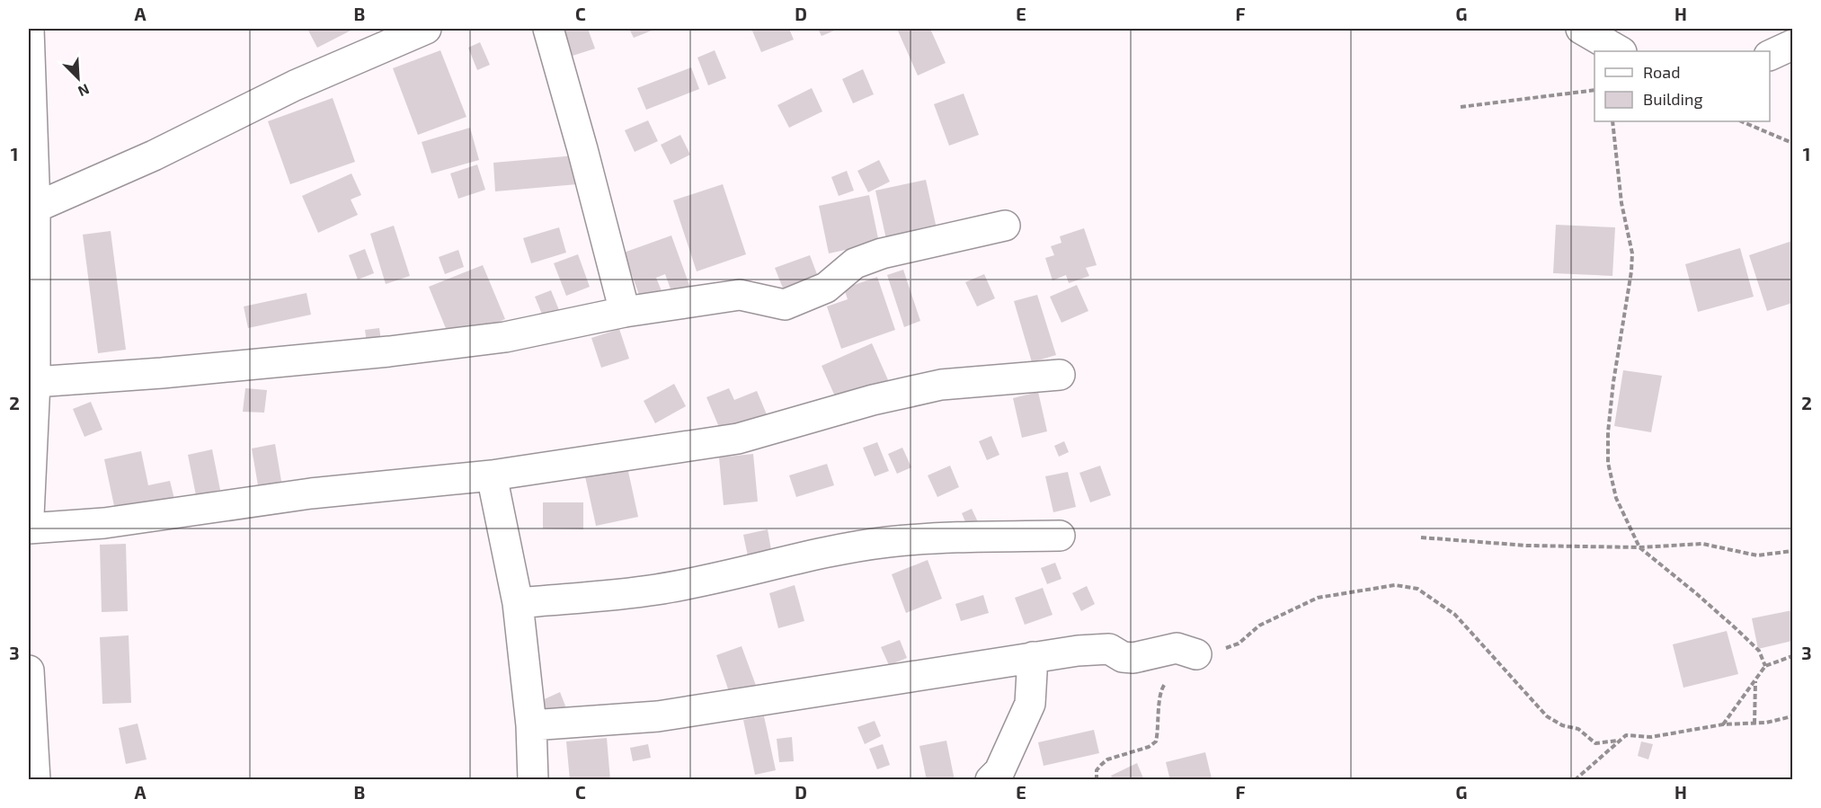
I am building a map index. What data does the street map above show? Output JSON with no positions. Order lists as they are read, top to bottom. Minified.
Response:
{"legend":["Road","Building"],"north":"bottom right","grid":{"columns":["A","B","C","D","E","F","G","H"],"rows":["1","2","3"]}}
